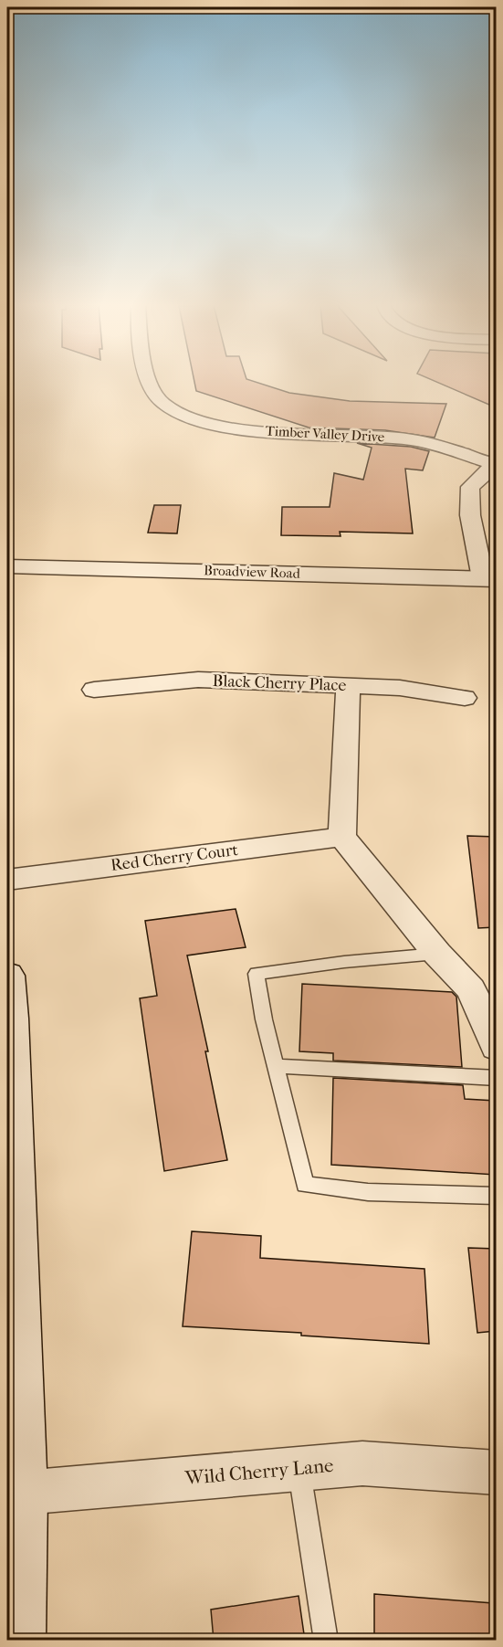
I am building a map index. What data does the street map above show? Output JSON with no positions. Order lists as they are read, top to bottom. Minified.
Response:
{"streets":{"street":["Timber Valley Drive","Broadview Road","Black Cherry Place","Red Cherry Court","Wild Cherry Lane"]}}
